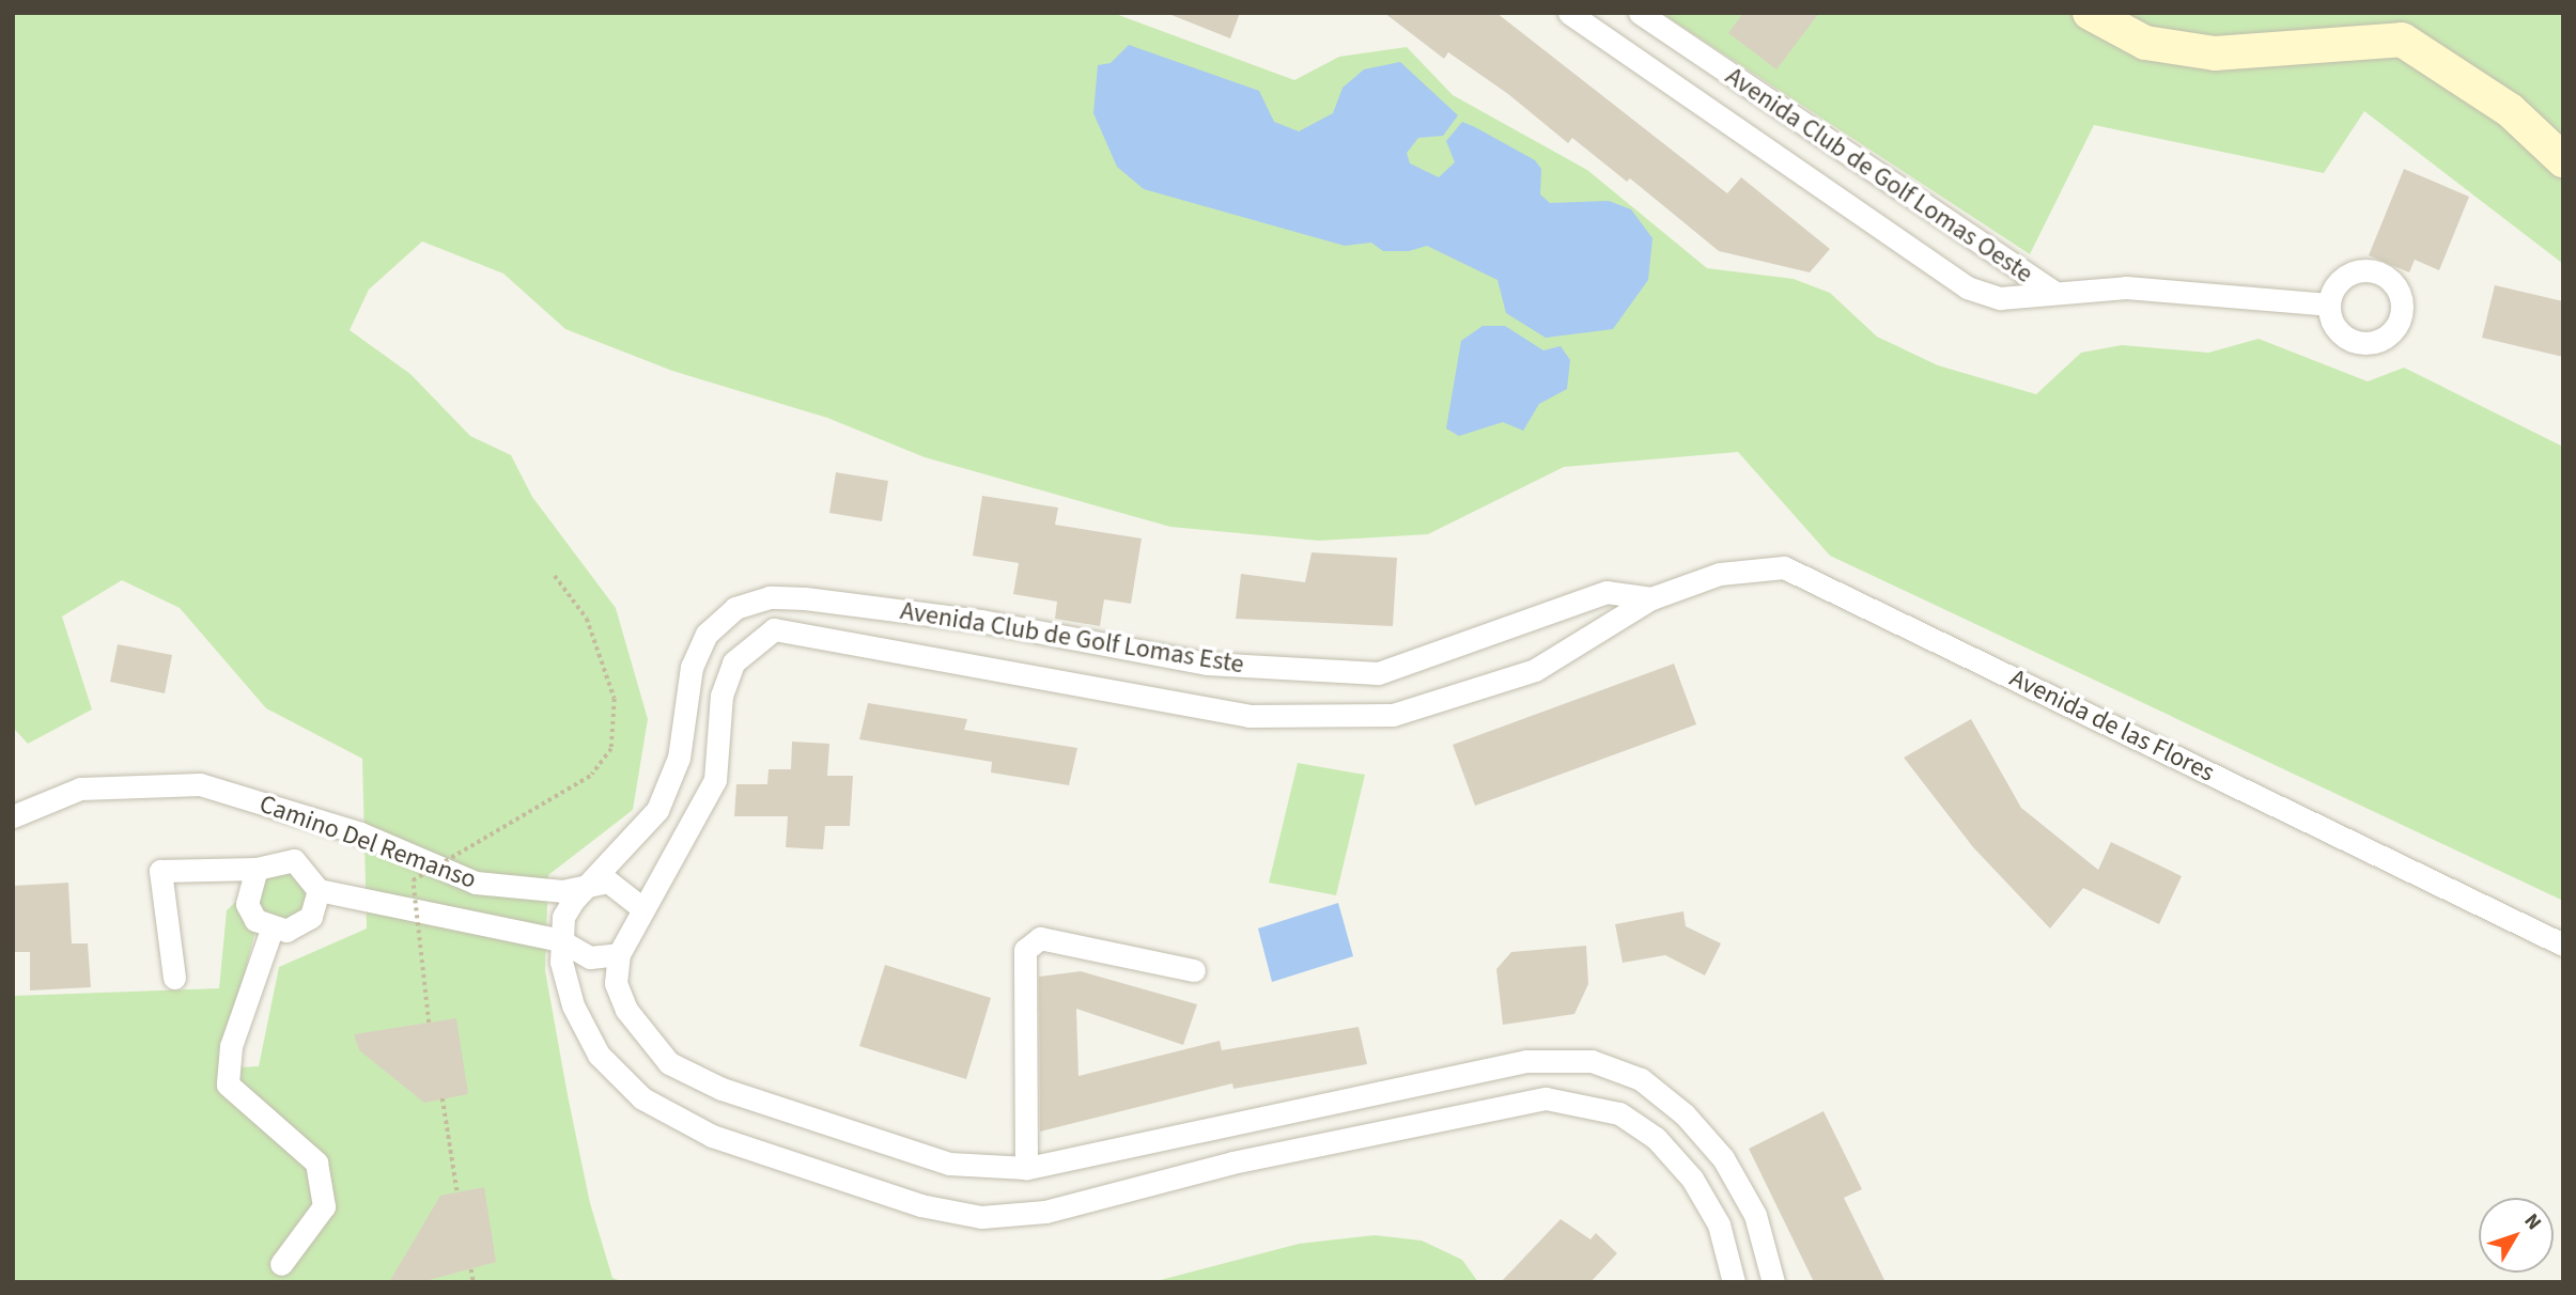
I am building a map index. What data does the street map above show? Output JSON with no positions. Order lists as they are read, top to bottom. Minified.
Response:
{"streets":{"street":["Avenida Club de Golf Lomas Oeste","Avenida Club de Golf Lomas Este","Avenida de las Flores","Camino Del Remanso"]},"crossings":[["Avenida Club de Golf Lomas Este","Avenida de las Flores"],["Avenida Club de Golf Lomas Este","Camino Del Remanso"]],"north":"top right"}
